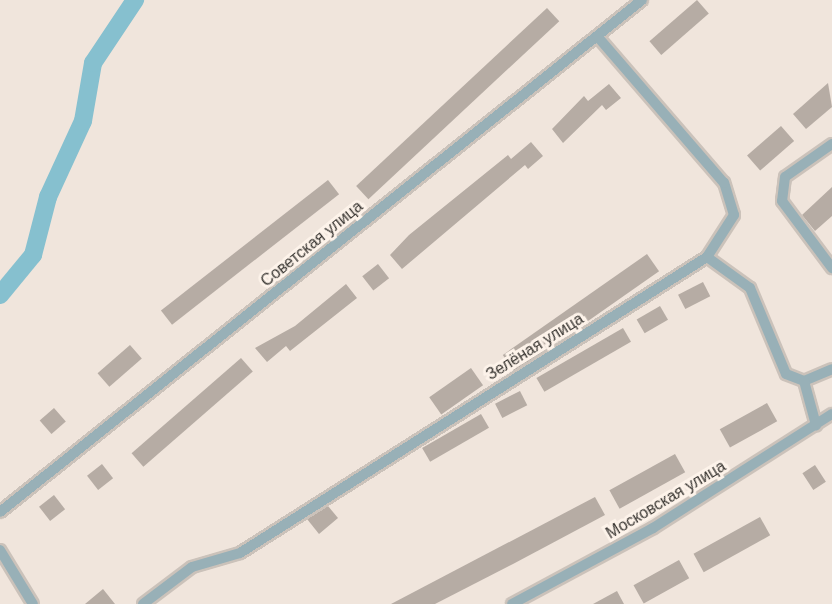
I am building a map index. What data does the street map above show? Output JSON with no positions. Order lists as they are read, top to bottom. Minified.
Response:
{"streets":{"street":["Советская улица","Зелёная улица","Московская улица"]},"crossings":[["Советская улица","Зелёная улица"]]}
